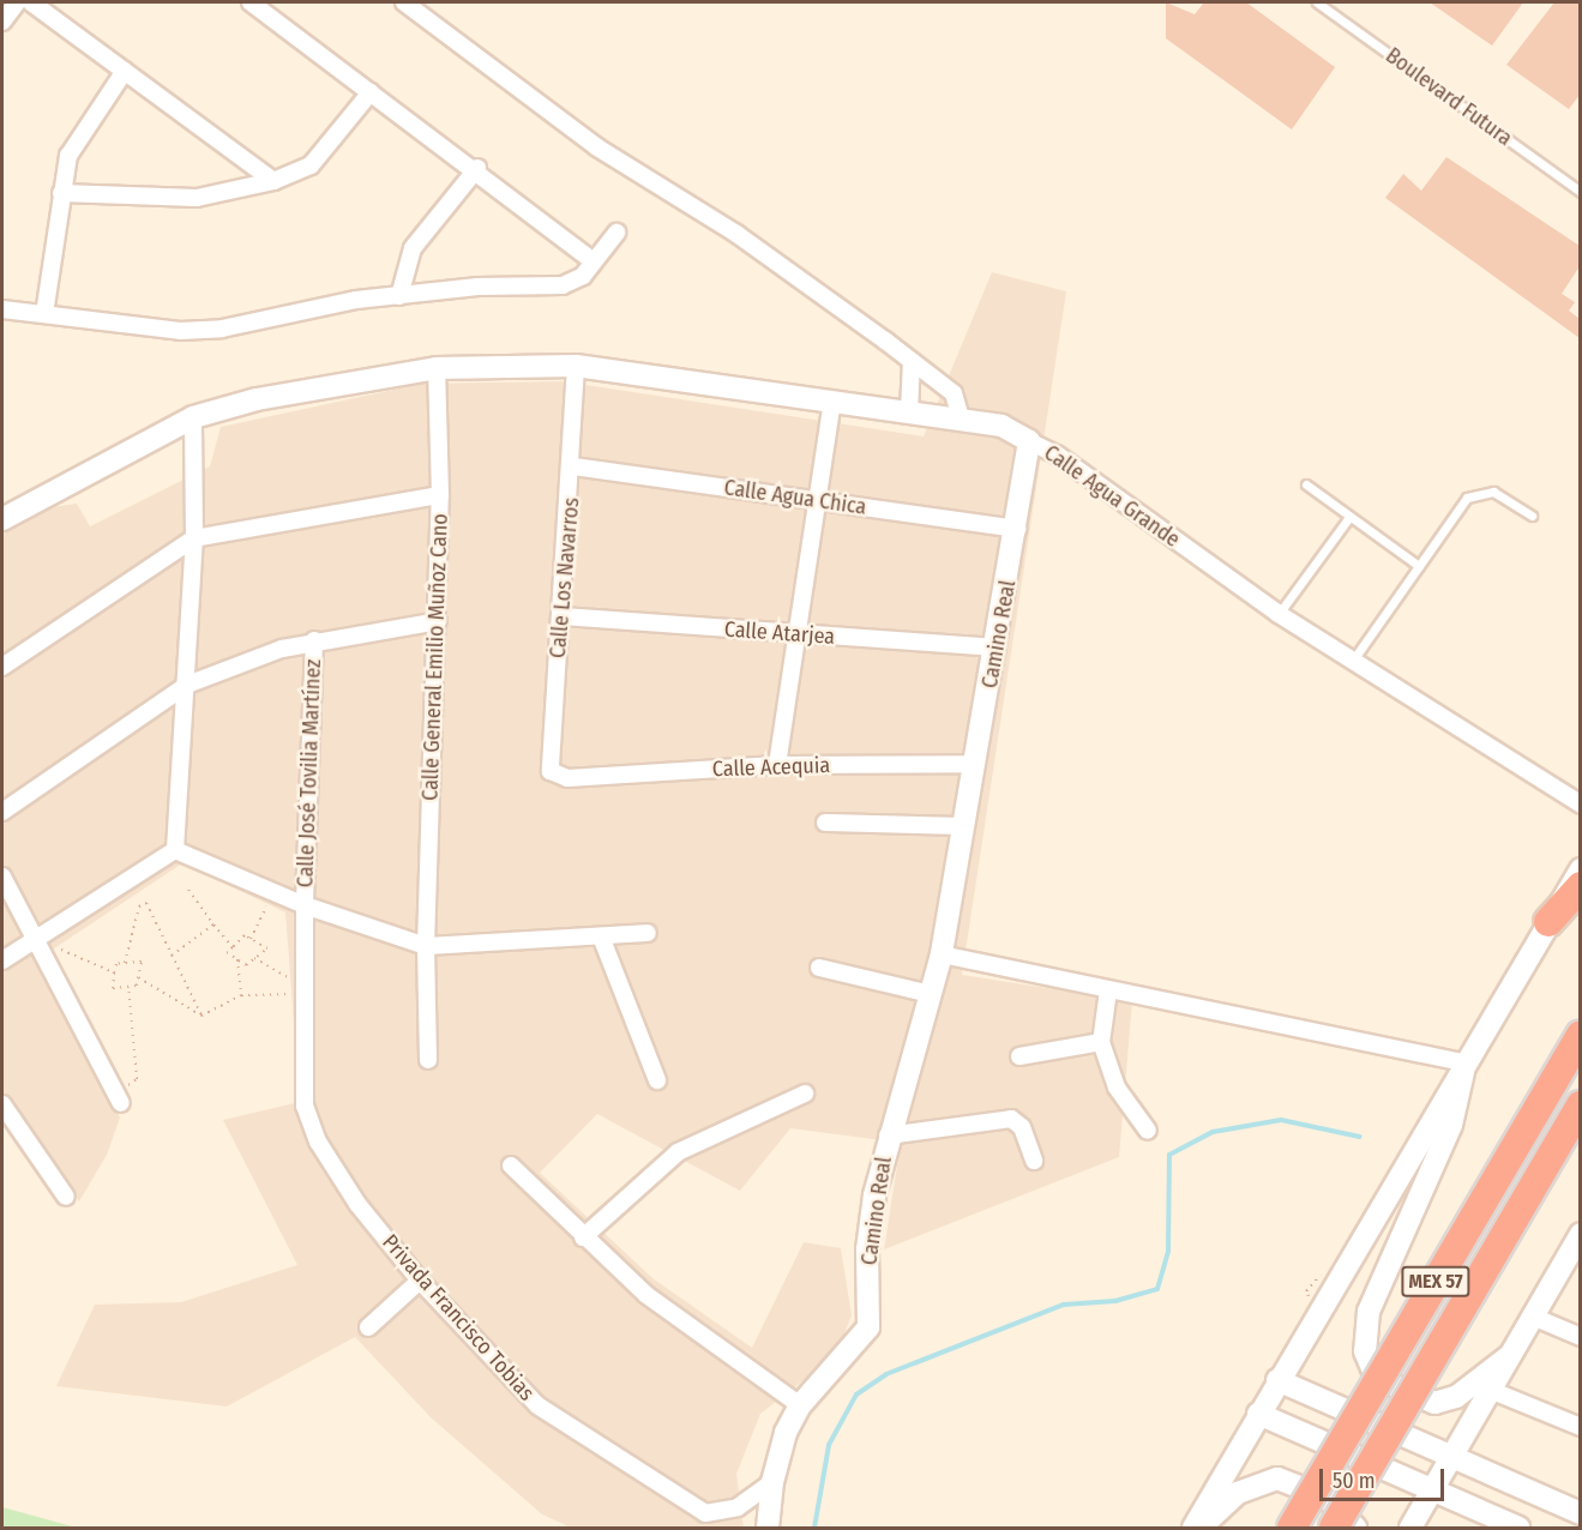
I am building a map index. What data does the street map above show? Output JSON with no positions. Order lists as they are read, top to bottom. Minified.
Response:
{"streets":{"highway":["MEX 57"],"street":["Calle Agua Grande","Calle Agua Chica","Calle Los Navarros","Calle Atarjea","Camino Real","Calle General Emilio Muñoz Cano","Calle Acequia","Calle José Tovilia Martínez","Privada Francisco Tobias"],"lane":["Boulevard Futura"]},"crossings":[["Calle Agua Grande","Calle Los Navarros"],["Calle Agua Grande","Camino Real"],["Calle Agua Grande","Calle General Emilio Muñoz Cano"],["Calle Agua Chica","Calle Los Navarros"],["Calle Agua Chica","Camino Real"],["Calle Los Navarros","Calle Atarjea"],["Calle Los Navarros","Calle Acequia"],["Calle Atarjea","Camino Real"],["Camino Real","Calle Acequia"],["Camino Real","Privada Francisco Tobias"],["Calle José Tovilia Martínez","Privada Francisco Tobias"]],"scale_bar":"50 m"}
